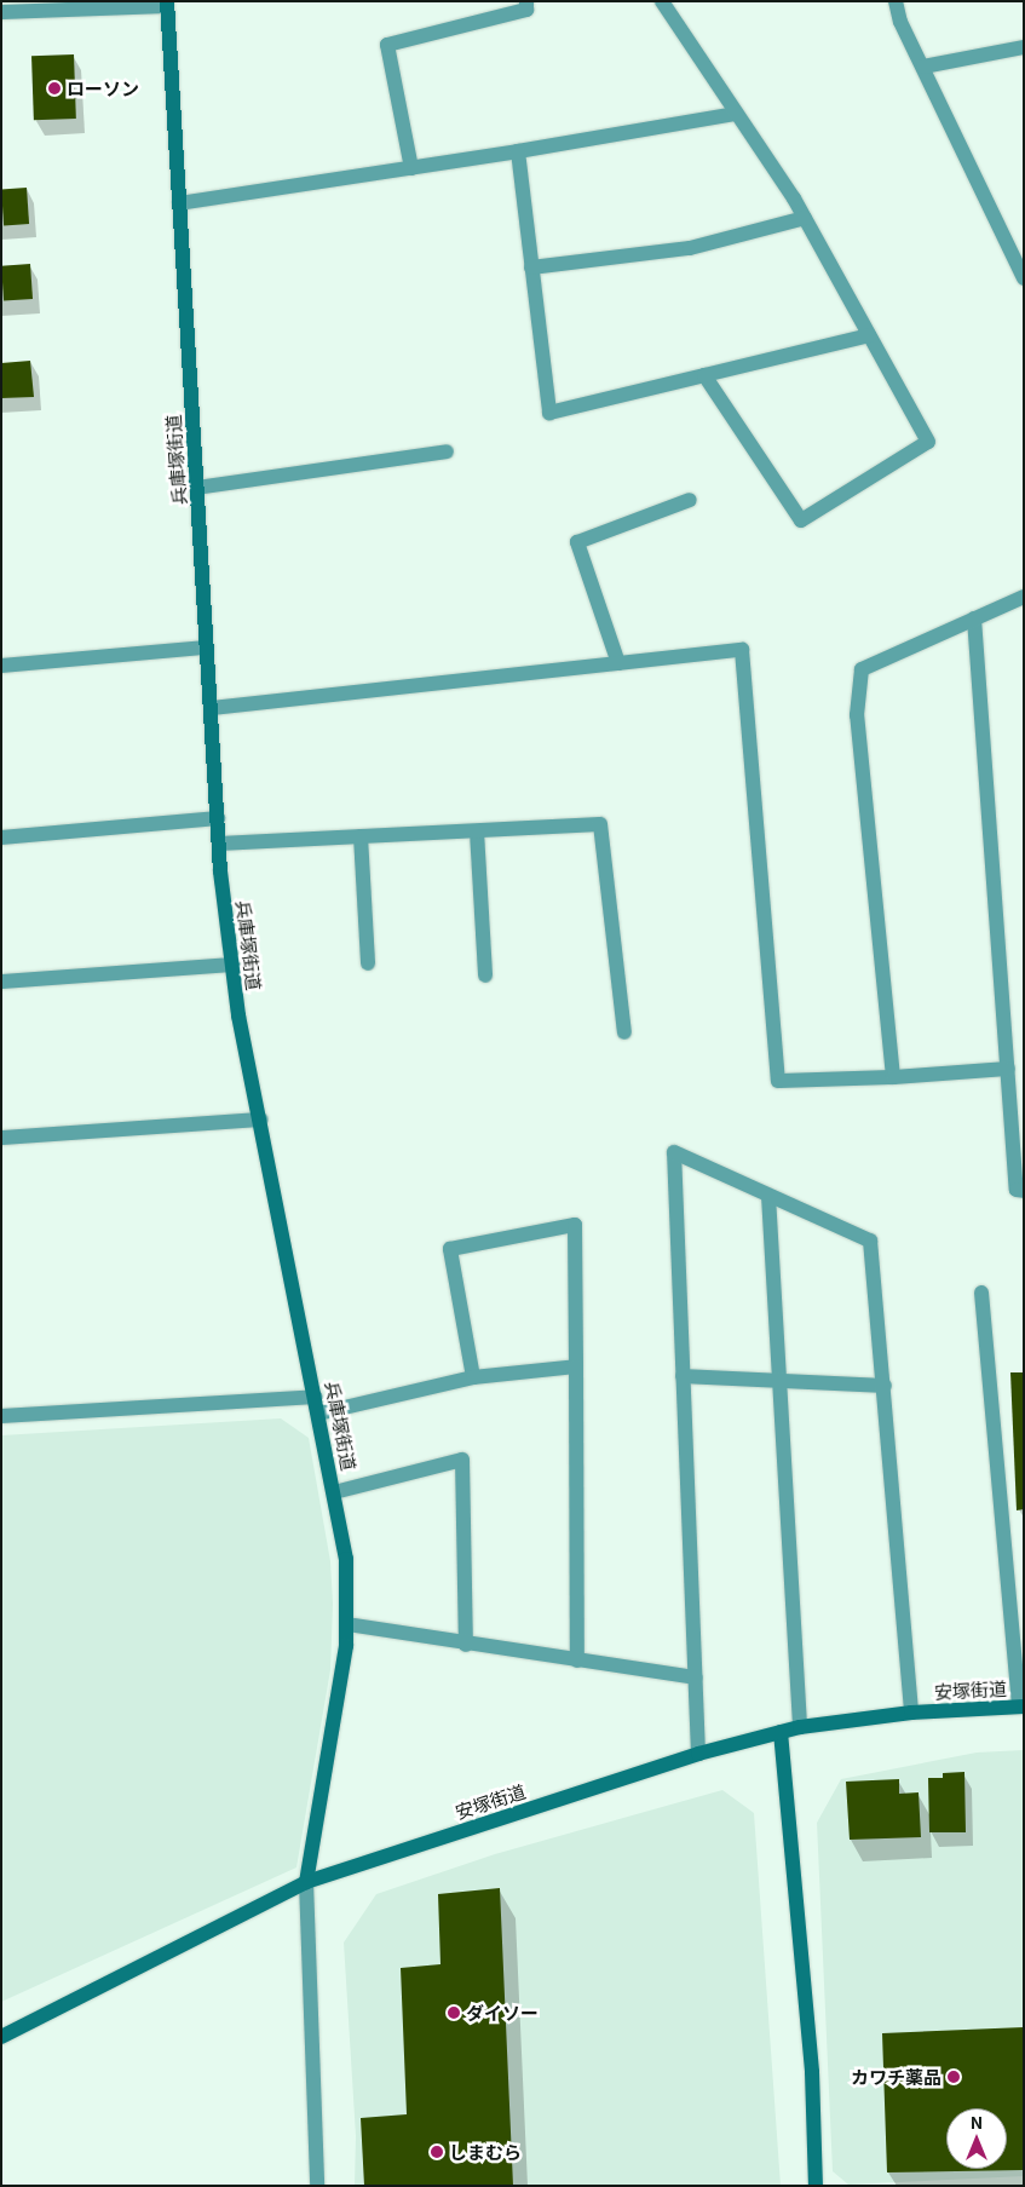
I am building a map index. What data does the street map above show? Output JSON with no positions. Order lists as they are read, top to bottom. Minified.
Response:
{"streets":{"street":["兵庫塚街道","安塚街道"]},"crossings":[["兵庫塚街道","安塚街道"]],"places":["ローソン","ダイソー","カワチ薬品","しまむら"],"north":"top"}
